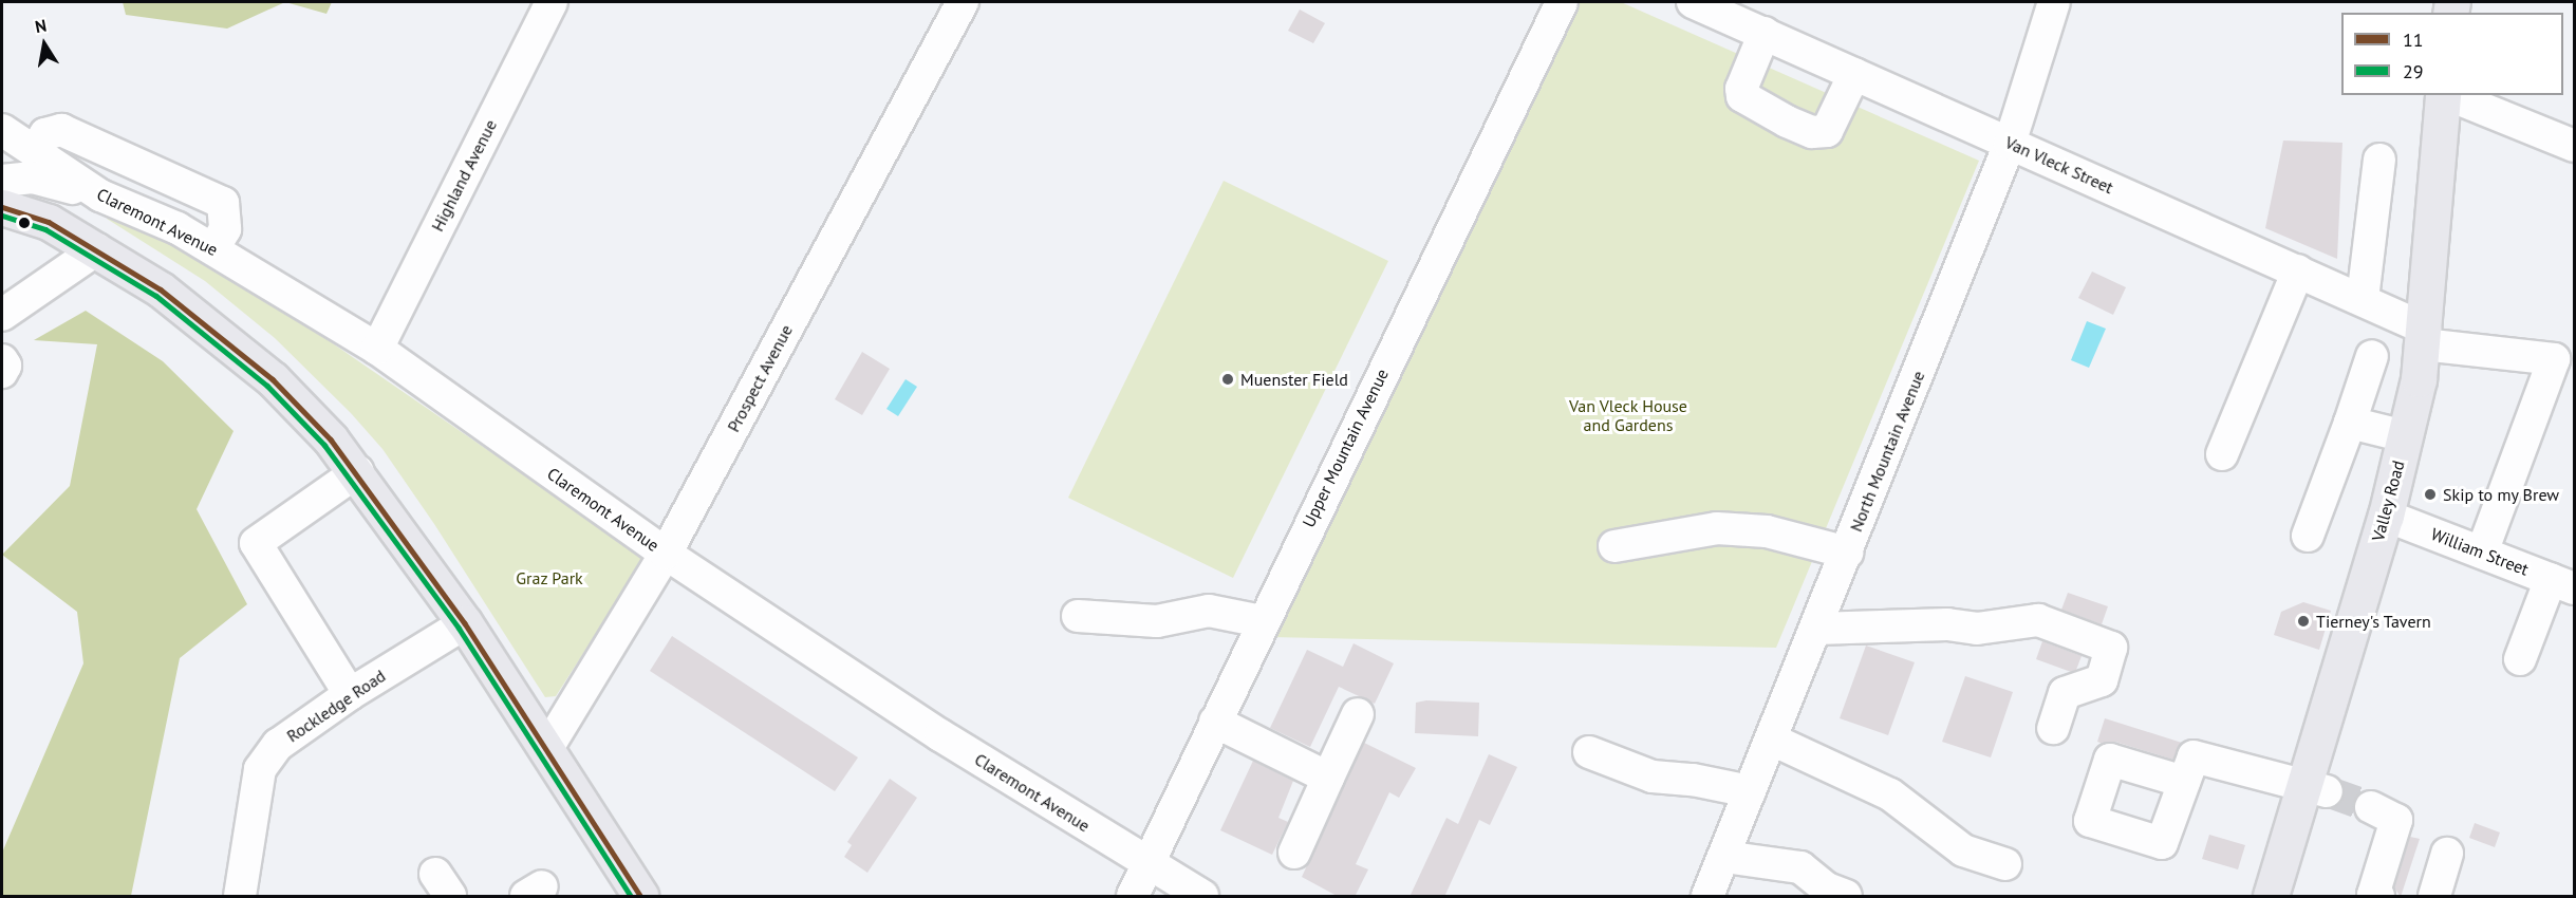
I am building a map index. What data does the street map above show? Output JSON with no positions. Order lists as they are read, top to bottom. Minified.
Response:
{"streets":{"main road":["Valley Road"],"street":["Van Vleck Street","Highland Avenue","Claremont Avenue","Prospect Avenue","Upper Mountain Avenue","North Mountain Avenue","William Street","Rockledge Road"]},"crossings":[["Van Vleck Street","North Mountain Avenue"],["Van Vleck Street","Valley Road"],["Van Vleck Street","William Street"],["Highland Avenue","Claremont Avenue"],["Claremont Avenue","Prospect Avenue"],["Claremont Avenue","Upper Mountain Avenue"],["Valley Road","William Street"]],"parks":["Van Vleck House and Gardens","Graz Park"],"places":["Muenster Field","Skip to my Brew","Tierney's Tavern"],"lines":["transit line 11","transit line 29"],"legend":["11","29"],"north":"top"}
